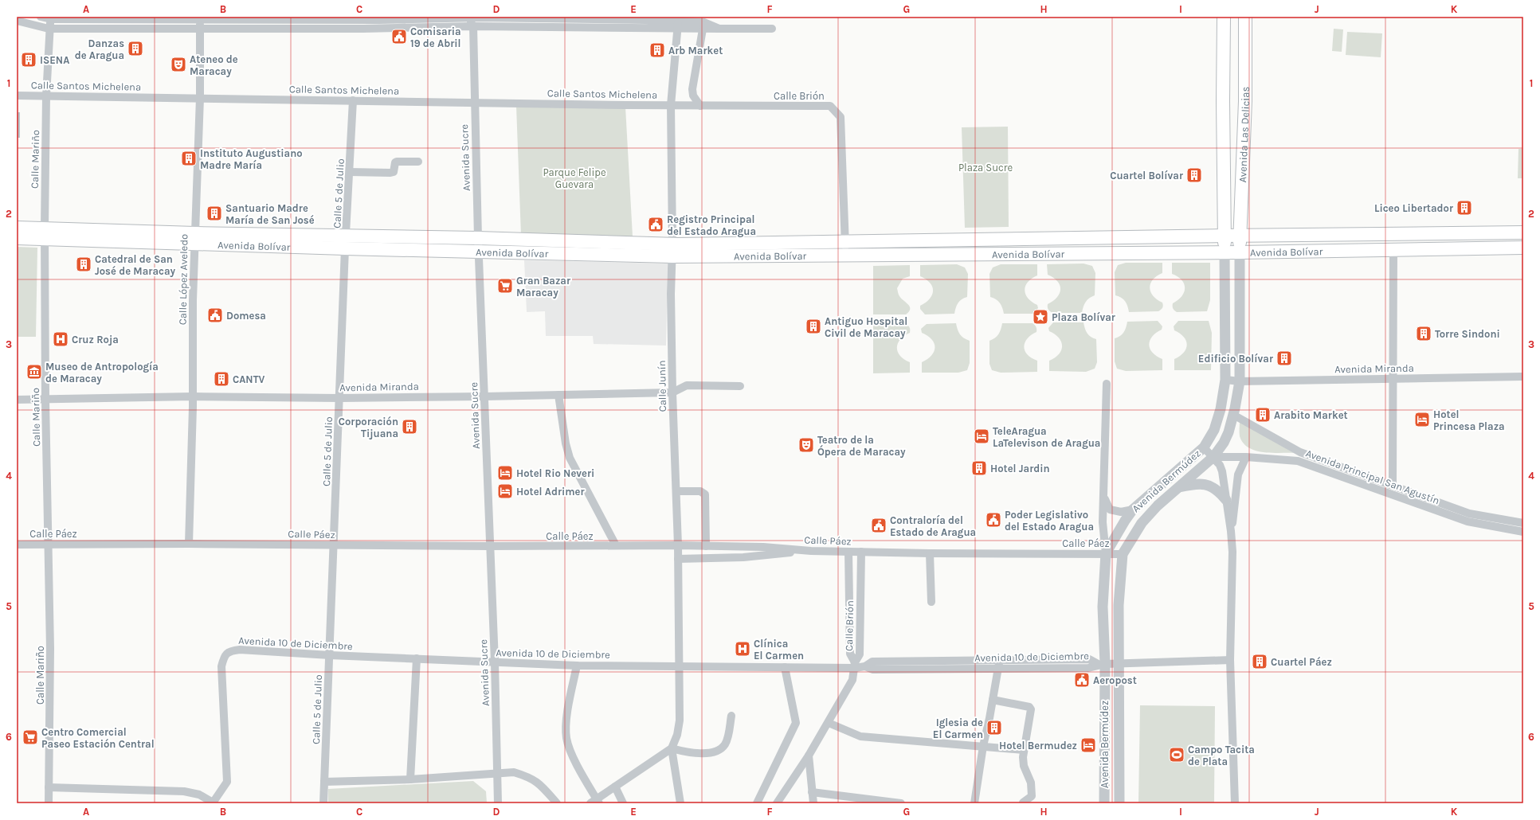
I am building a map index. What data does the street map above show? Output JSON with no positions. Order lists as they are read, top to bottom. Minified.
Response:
{"streets":{"main road":["Avenida Las Delicias","Avenida Bolívar"],"street":["Calle Santos Michelena","Calle Brión","Avenida Sucre","Calle Mariño","Calle 5 de Julio","Calle López Aveledo","Avenida Miranda","Calle Junín","Avenida Principal San Agustín","Avenida Bermúdez","Calle Páez","Avenida 10 de Diciembre"]},"crossings":[["Calle Santos Michelena","Calle Brión"],["Calle Santos Michelena","Avenida Sucre"],["Calle Santos Michelena","Calle Mariño"],["Calle Santos Michelena","Calle 5 de Julio"],["Calle Santos Michelena","Calle López Aveledo"],["Calle Santos Michelena","Calle Junín"],["Calle Brión","Avenida Bolívar"],["Calle Brión","Calle Junín"],["Calle Brión","Calle Páez"],["Calle Brión","Avenida 10 de Diciembre"],["Avenida Las Delicias","Avenida Bolívar"],["Avenida Las Delicias","Avenida Bermúdez"],["Avenida Sucre","Avenida Bolívar"],["Avenida Sucre","Avenida Miranda"],["Avenida Sucre","Calle Páez"],["Avenida Sucre","Avenida 10 de Diciembre"],["Calle Mariño","Avenida Bolívar"],["Calle Mariño","Avenida Miranda"],["Calle Mariño","Calle Páez"],["Calle 5 de Julio","Avenida Bolívar"],["Calle 5 de Julio","Avenida Miranda"],["Calle 5 de Julio","Calle Páez"],["Calle 5 de Julio","Avenida 10 de Diciembre"],["Avenida Bolívar","Calle López Aveledo"],["Avenida Bolívar","Calle Junín"],["Avenida Bolívar","Avenida Bermúdez"],["Calle López Aveledo","Avenida Miranda"],["Calle López Aveledo","Calle Páez"],["Avenida Miranda","Calle Junín"],["Avenida Miranda","Avenida Bermúdez"],["Calle Junín","Calle Páez"],["Calle Junín","Avenida 10 de Diciembre"],["Avenida Principal San Agustín","Avenida Bermúdez"],["Avenida Bermúdez","Calle Páez"],["Avenida Bermúdez","Avenida 10 de Diciembre"]],"parks":["Plaza Sucre","Parque Felipe Guevara"],"places":{"public building":["Comisaria 19 de Abril","Registro Principal del Estado Aragua","Domesa","Poder Legislativo del Estado Aragua","Contraloría del Estado de Aragua","Aeropost"],"building":["Danzas de Aragua","Arb Market","ISENA","Instituto Augustiano Madre María","Cuartel Bolívar","Liceo Libertador","Santuario Madre María de San José","Catedral de San José de Maracay","Antiguo Hospital Civil de Maracay","Torre Sindoni","Edificio Bolívar","CANTV","Arabito Market","Corporación Tijuana","Hotel Jardin","Cuartel Páez","Iglesia de El Carmen"],"theatre":["Ateneo de Maracay","Teatro de la Ópera de Maracay"],"supermarket":["Gran Bazar Maracay","Centro Comercial Paseo Estación Central"],"place":["Plaza Bolívar"],"hospital":["Cruz Roja","Clínica El Carmen"],"museum":["Museo de Antropología de Maracay"],"hotel":["Hotel Princesa Plaza","TeleAragua LaTelevison de Aragua","Hotel Rio Neveri","Hotel Adrimer","Hotel Bermudez"],"sports":["Campo Tacita de Plata"]},"grid":{"columns":["A","B","C","D","E","F","G","H","I","J","K"],"rows":["1","2","3","4","5","6"]}}
